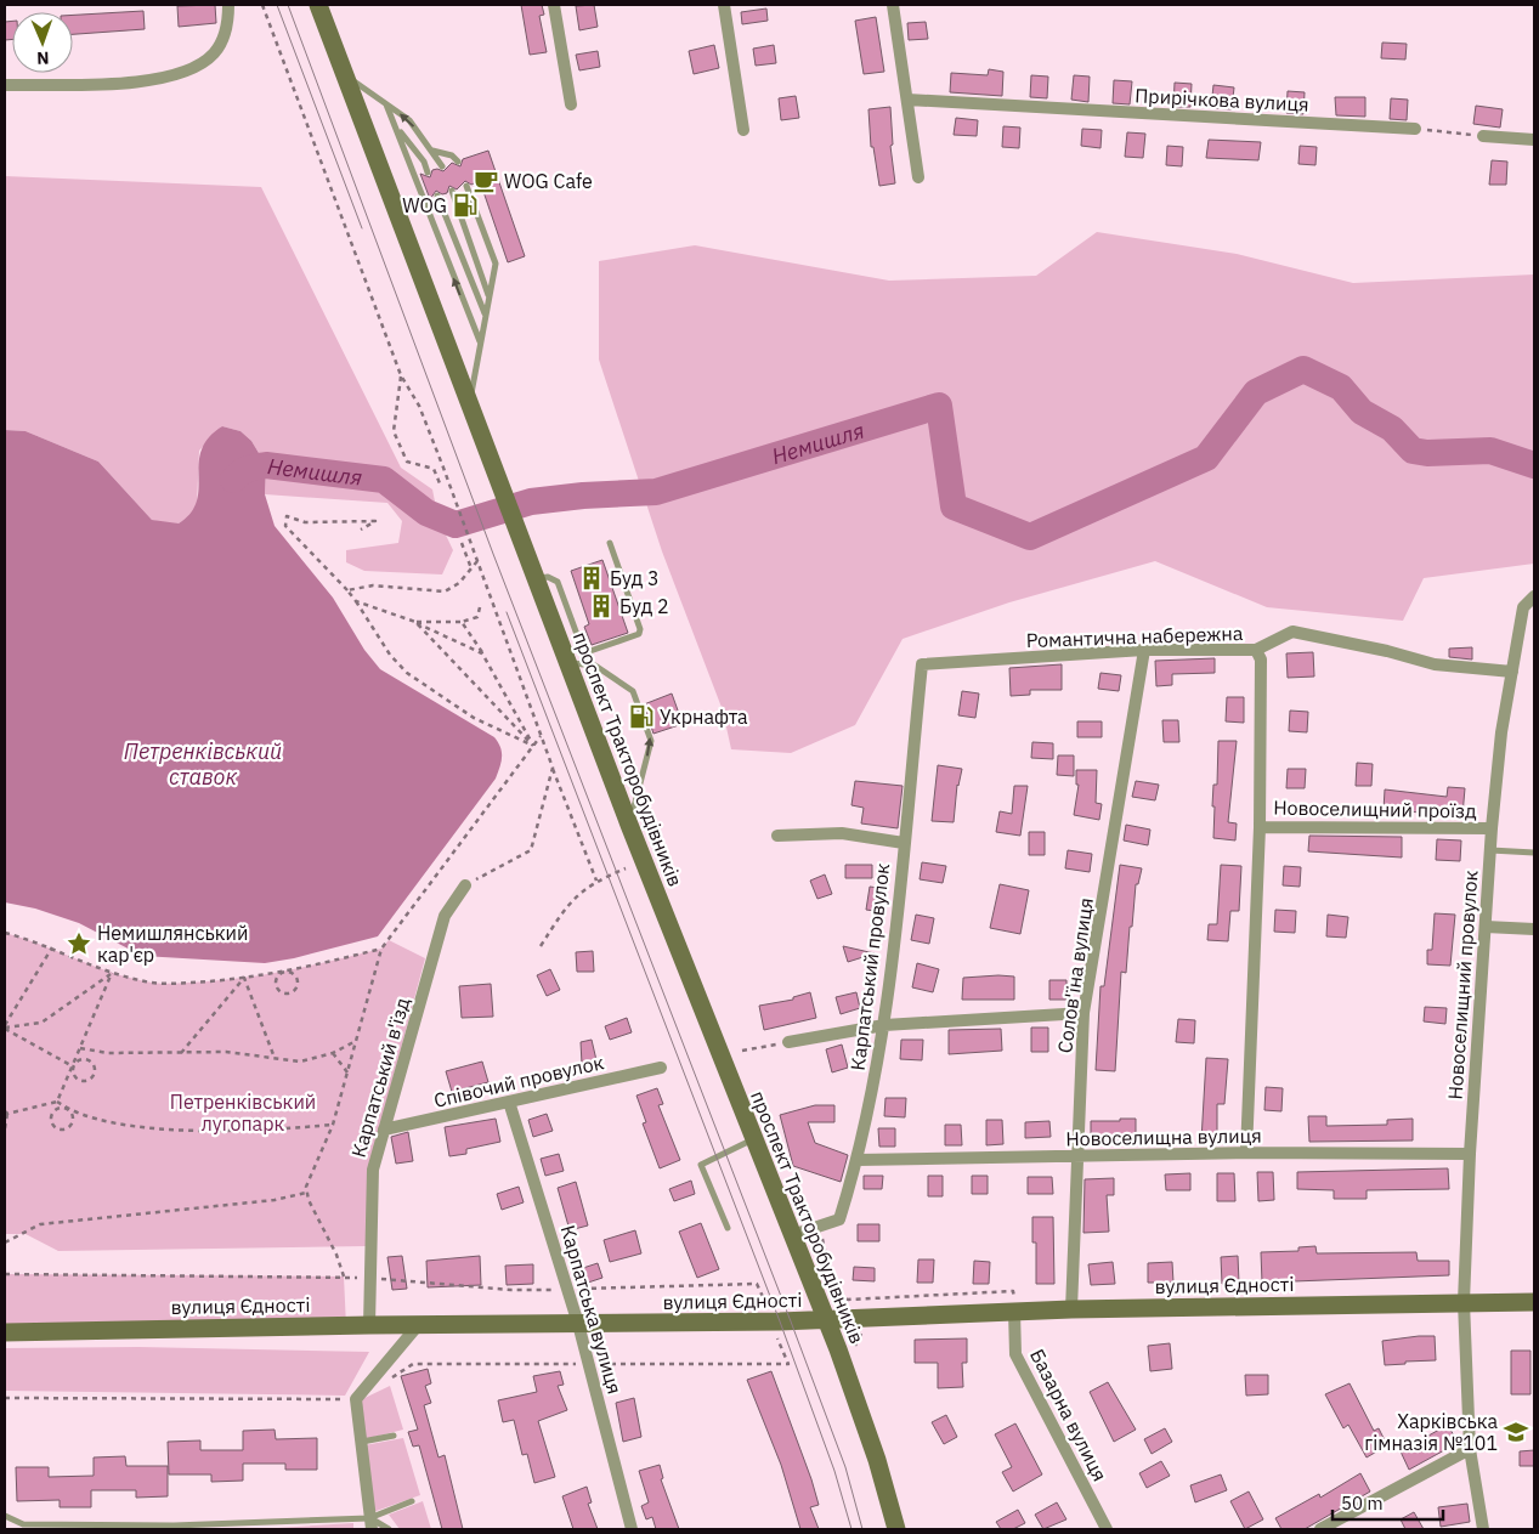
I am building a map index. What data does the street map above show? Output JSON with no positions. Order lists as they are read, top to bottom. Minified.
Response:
{"streets":{"main road":["проспект Тракторобудівників","вулиця Єдності"],"street":["Прирічкова вулиця","Романтична набережна","Новоселищний проїзд","Карпатський провулок","Солов'їна вулиця","Новоселищний провулок","Карпатський в'їзд","Співочий провулок","Новоселищна вулиця","Карпатська вулиця","Базарна вулиця"]},"crossings":[["Романтична набережна","Карпатський провулок"],["Романтична набережна","Солов'їна вулиця"],["Романтична набережна","Новоселищний провулок"],["проспект Тракторобудівників","Карпатський провулок"],["проспект Тракторобудівників","вулиця Єдності"],["Новоселищний проїзд","Новоселищний провулок"],["Карпатський провулок","Новоселищна вулиця"],["Солов'їна вулиця","Новоселищна вулиця"],["Солов'їна вулиця","вулиця Єдності"],["Новоселищний провулок","Новоселищна вулиця"],["Новоселищний провулок","вулиця Єдності"],["Карпатський в'їзд","Співочий провулок"],["Карпатський в'їзд","вулиця Єдності"],["Співочий провулок","Карпатська вулиця"],["вулиця Єдності","Карпатська вулиця"],["вулиця Єдності","Базарна вулиця"]],"water":["Немишля","Петренківський ставок"],"parks":["Петренківський лугопарк"],"places":{"cafe":["WOG Cafe"],"fuel station":["WOG","Укрнафта"],"building":["Буд 3","Буд 2"],"place":["Немишлянський кар'єр"],"school or university":["Харківська гімназія №101"]},"scale_bar":"50 m","north":"bottom"}
